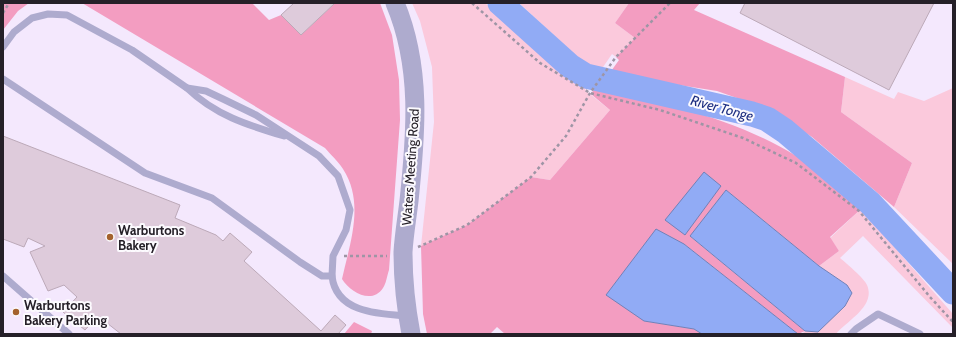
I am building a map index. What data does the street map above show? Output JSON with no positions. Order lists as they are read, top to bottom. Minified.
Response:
{"streets":{"street":["Waters Meeting Road"]},"water":["River Tonge"],"places":["Warburtons Bakery","Warburtons Bakery Parking"]}
